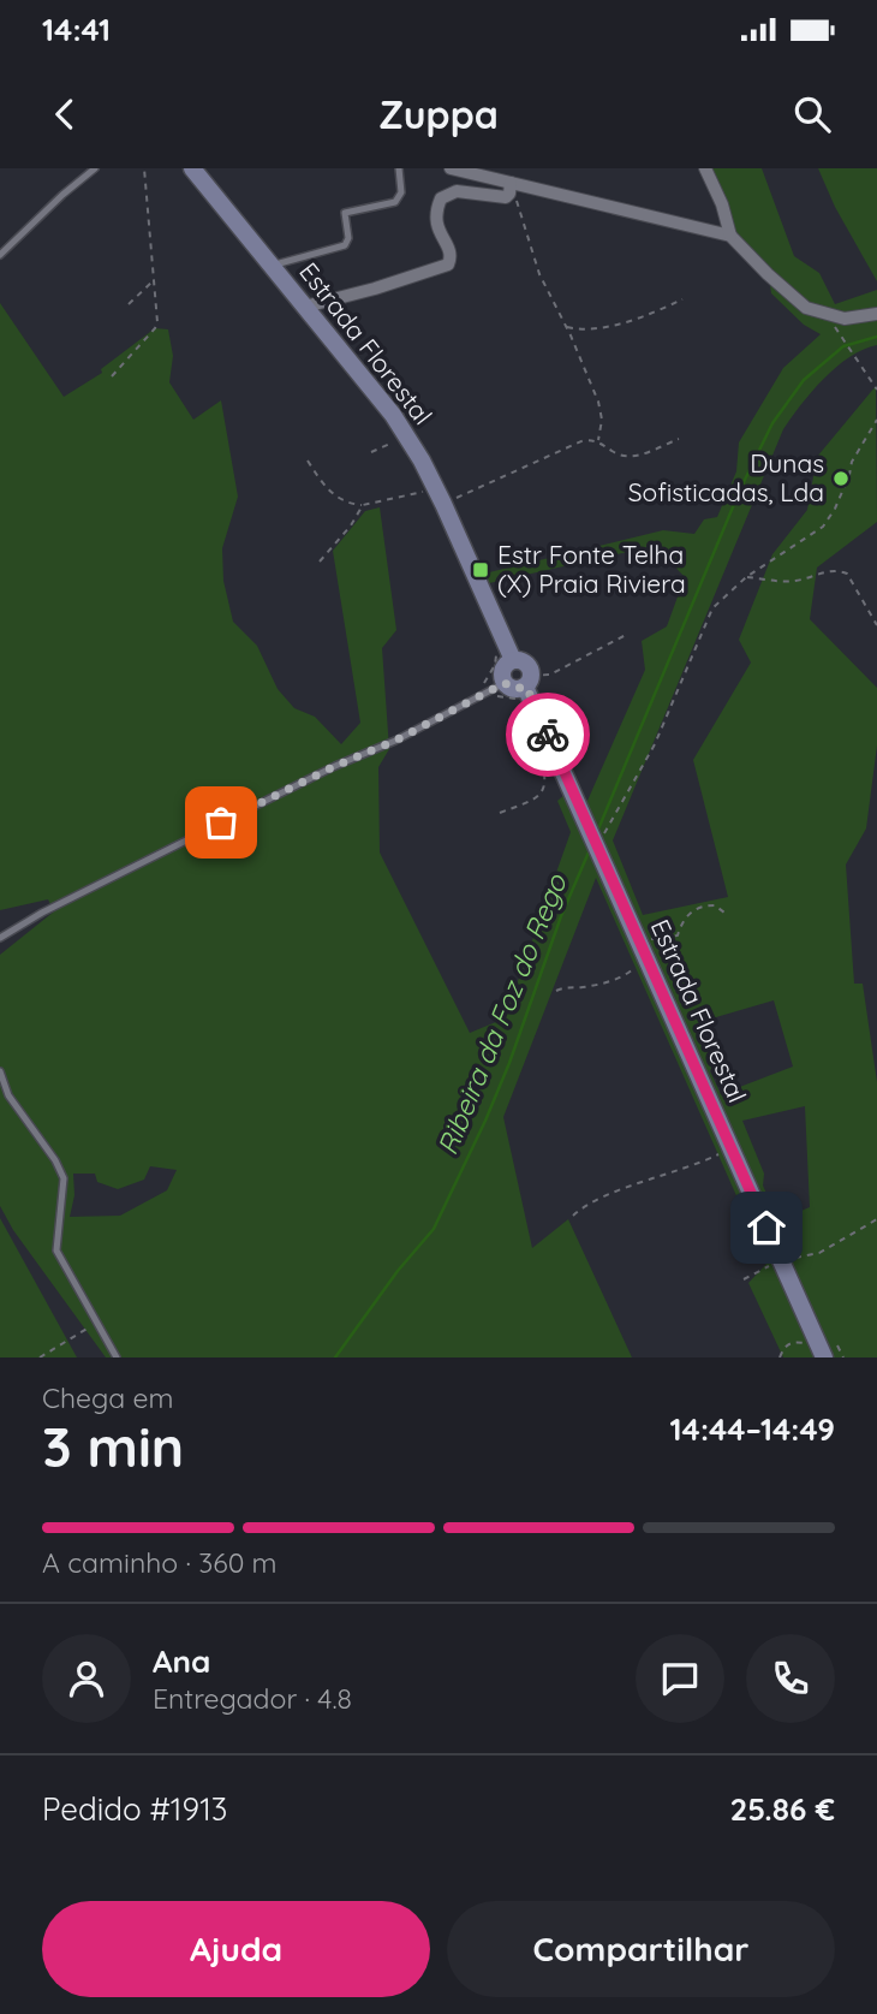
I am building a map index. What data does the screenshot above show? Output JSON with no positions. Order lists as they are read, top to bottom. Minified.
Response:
{"streets":{"main road":["Estrada Florestal"]},"water":["Ribeira da Foz do Rego"],"places":{"other":["Dunas Sofisticadas, Lda"],"transit":["Estr Fonte Telha (X) Praia Riviera"]},"page":{"status":"14:41","header":"Zuppa","heading":["3 min","Chega em","14:44–14:49"],"panel":["Ana","Entregador · 4.8","Pedido #1913","25.86 €"],"bar":"A caminho · 360 m","buttons":["Ajuda","Compartilhar"]}}
